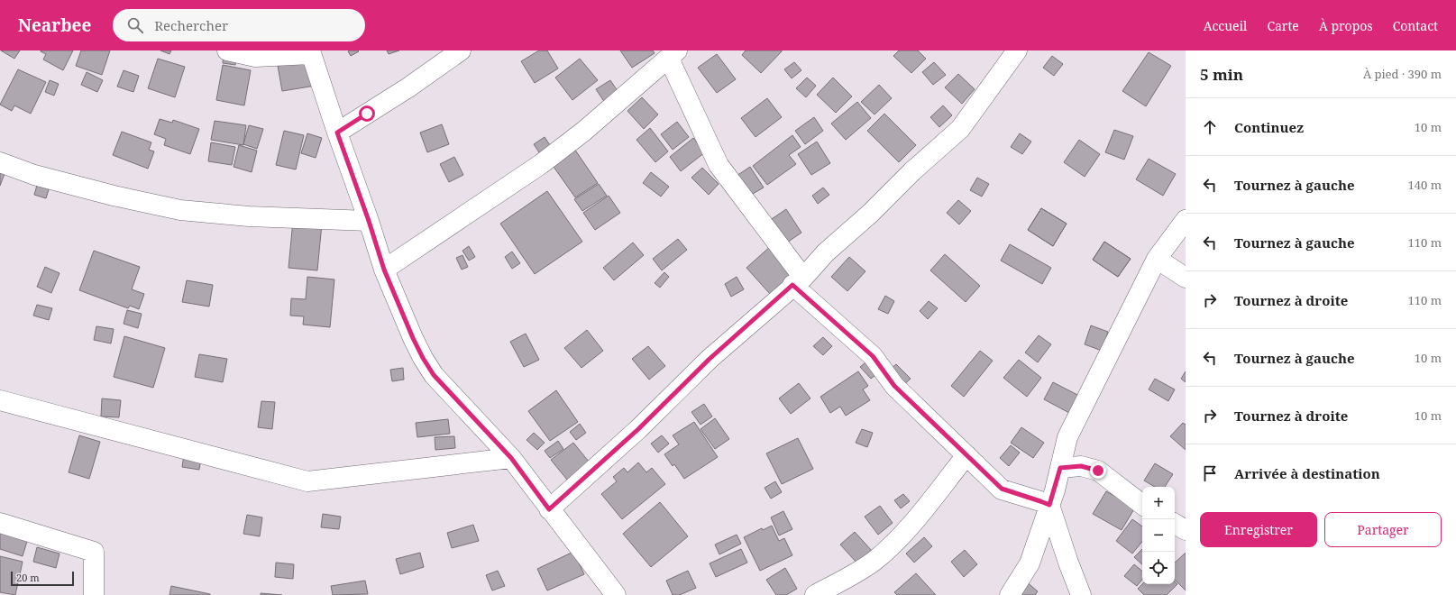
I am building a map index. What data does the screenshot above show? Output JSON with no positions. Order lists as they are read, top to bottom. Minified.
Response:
{"scale_bar":"20 m","page":{"header":"Nearbee","search":"Rechercher","nav":["Accueil","Carte","À propos","Contact"],"heading":["5 min","À pied · 390 m"],"list":[["Continuez","10 m"],["Tournez à gauche","140 m"],["Tournez à gauche","110 m"],["Tournez à droite","110 m"],["Tournez à gauche","10 m"],["Tournez à droite","10 m"],"Arrivée à destination"],"map_buttons":["+","−"],"buttons":["Enregistrer","Partager"],"scale":"20 m"}}
